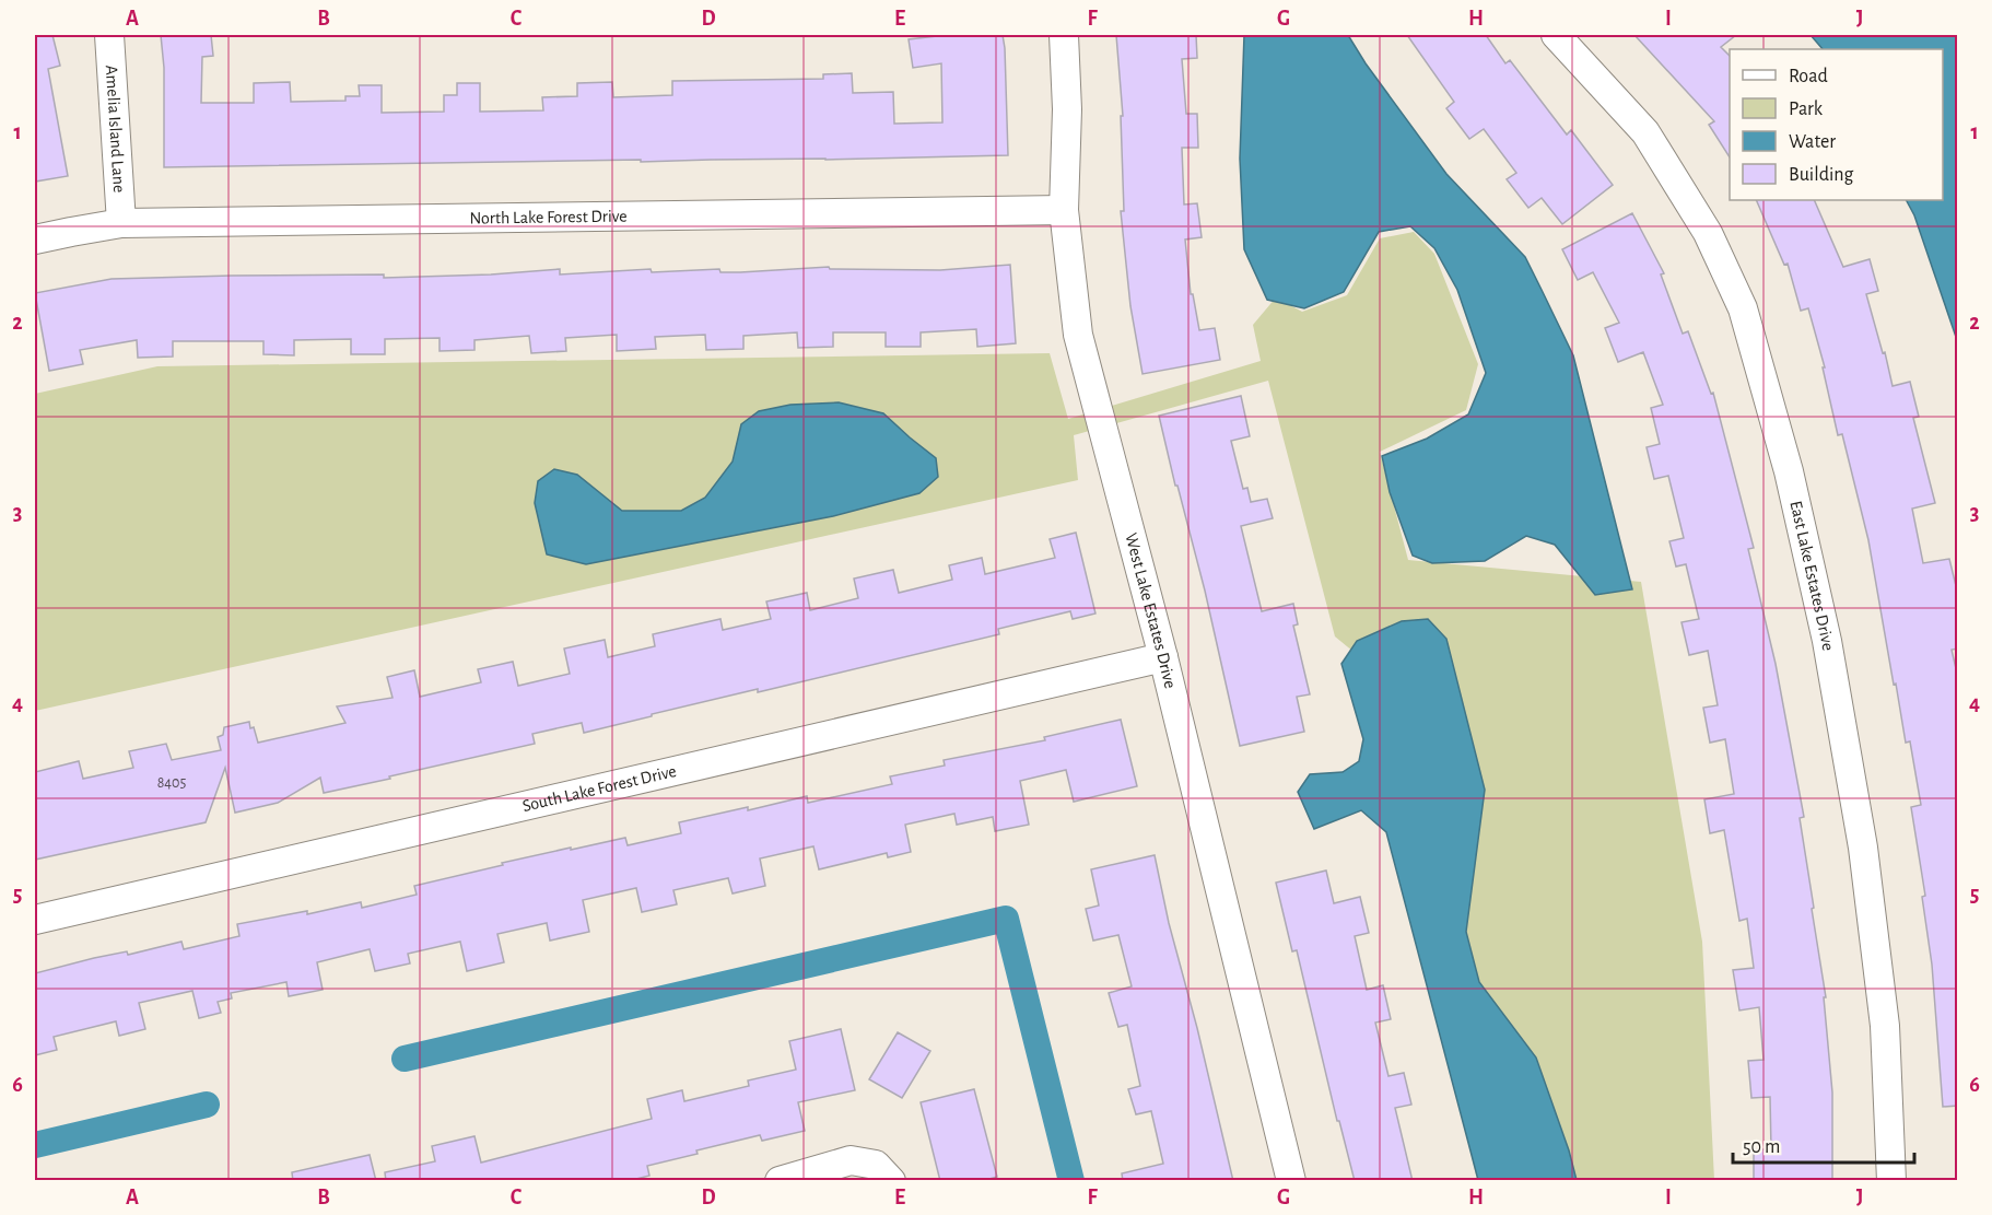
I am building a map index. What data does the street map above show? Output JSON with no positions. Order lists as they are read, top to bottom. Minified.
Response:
{"streets":{"street":["Amelia Island Lane","North Lake Forest Drive","East Lake Estates Drive","West Lake Estates Drive","South Lake Forest Drive"]},"crossings":[["Amelia Island Lane","North Lake Forest Drive"],["North Lake Forest Drive","West Lake Estates Drive"],["West Lake Estates Drive","South Lake Forest Drive"]],"house_numbers":["8405"],"legend":["Road","Park","Water","Building"],"scale_bar":"50 m","grid":{"columns":["A","B","C","D","E","F","G","H","I","J"],"rows":["1","2","3","4","5","6"]}}
